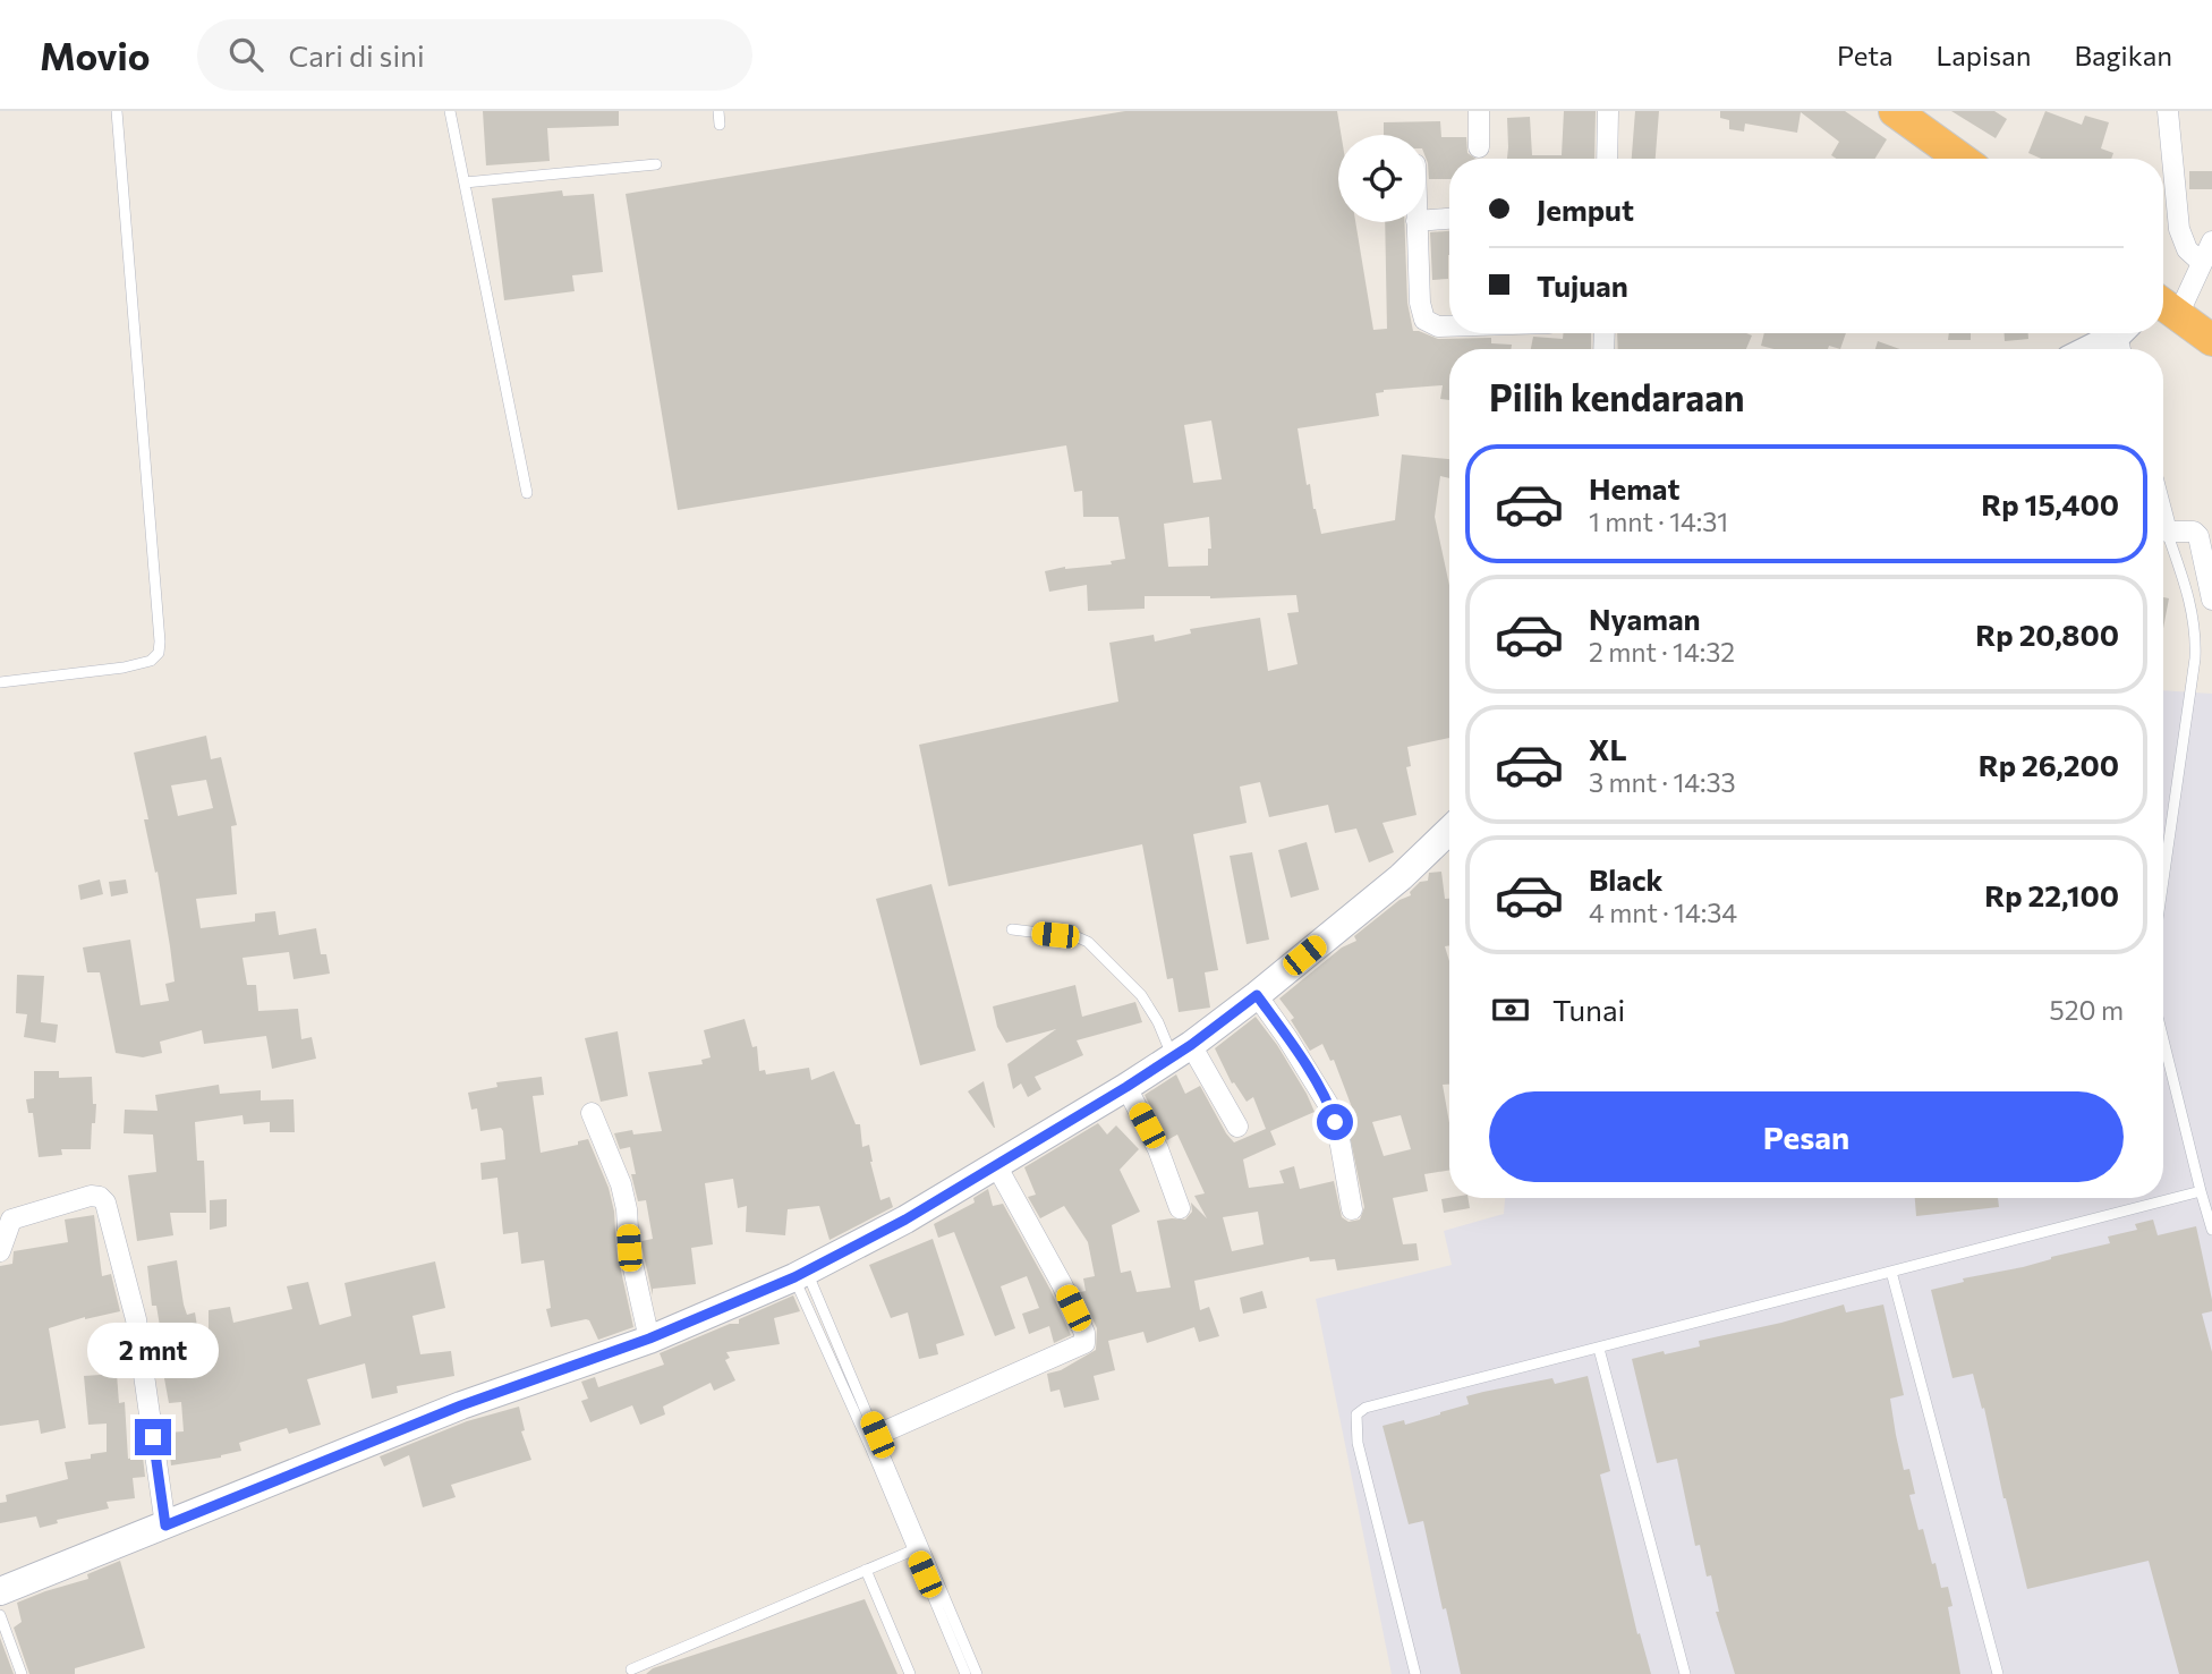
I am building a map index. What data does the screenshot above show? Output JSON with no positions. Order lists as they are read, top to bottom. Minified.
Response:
{"page":{"header":"Movio","search":"Cari di sini","nav":["Peta","Lapisan","Bagikan"],"banner":["Jemput","Tujuan"],"heading":"Pilih kendaraan","list":[{"name":"Hemat","note":"1 mnt · 14:31","value":"Rp 15,400"},{"name":"Nyaman","note":"2 mnt · 14:32","value":"Rp 20,800"},{"name":"XL","note":"3 mnt · 14:33","value":"Rp 26,200"},{"name":"Black","note":"4 mnt · 14:34","value":"Rp 22,100"}],"pay":["Tunai","520 m"],"buttons":"Pesan","bubble":"2 mnt"}}
